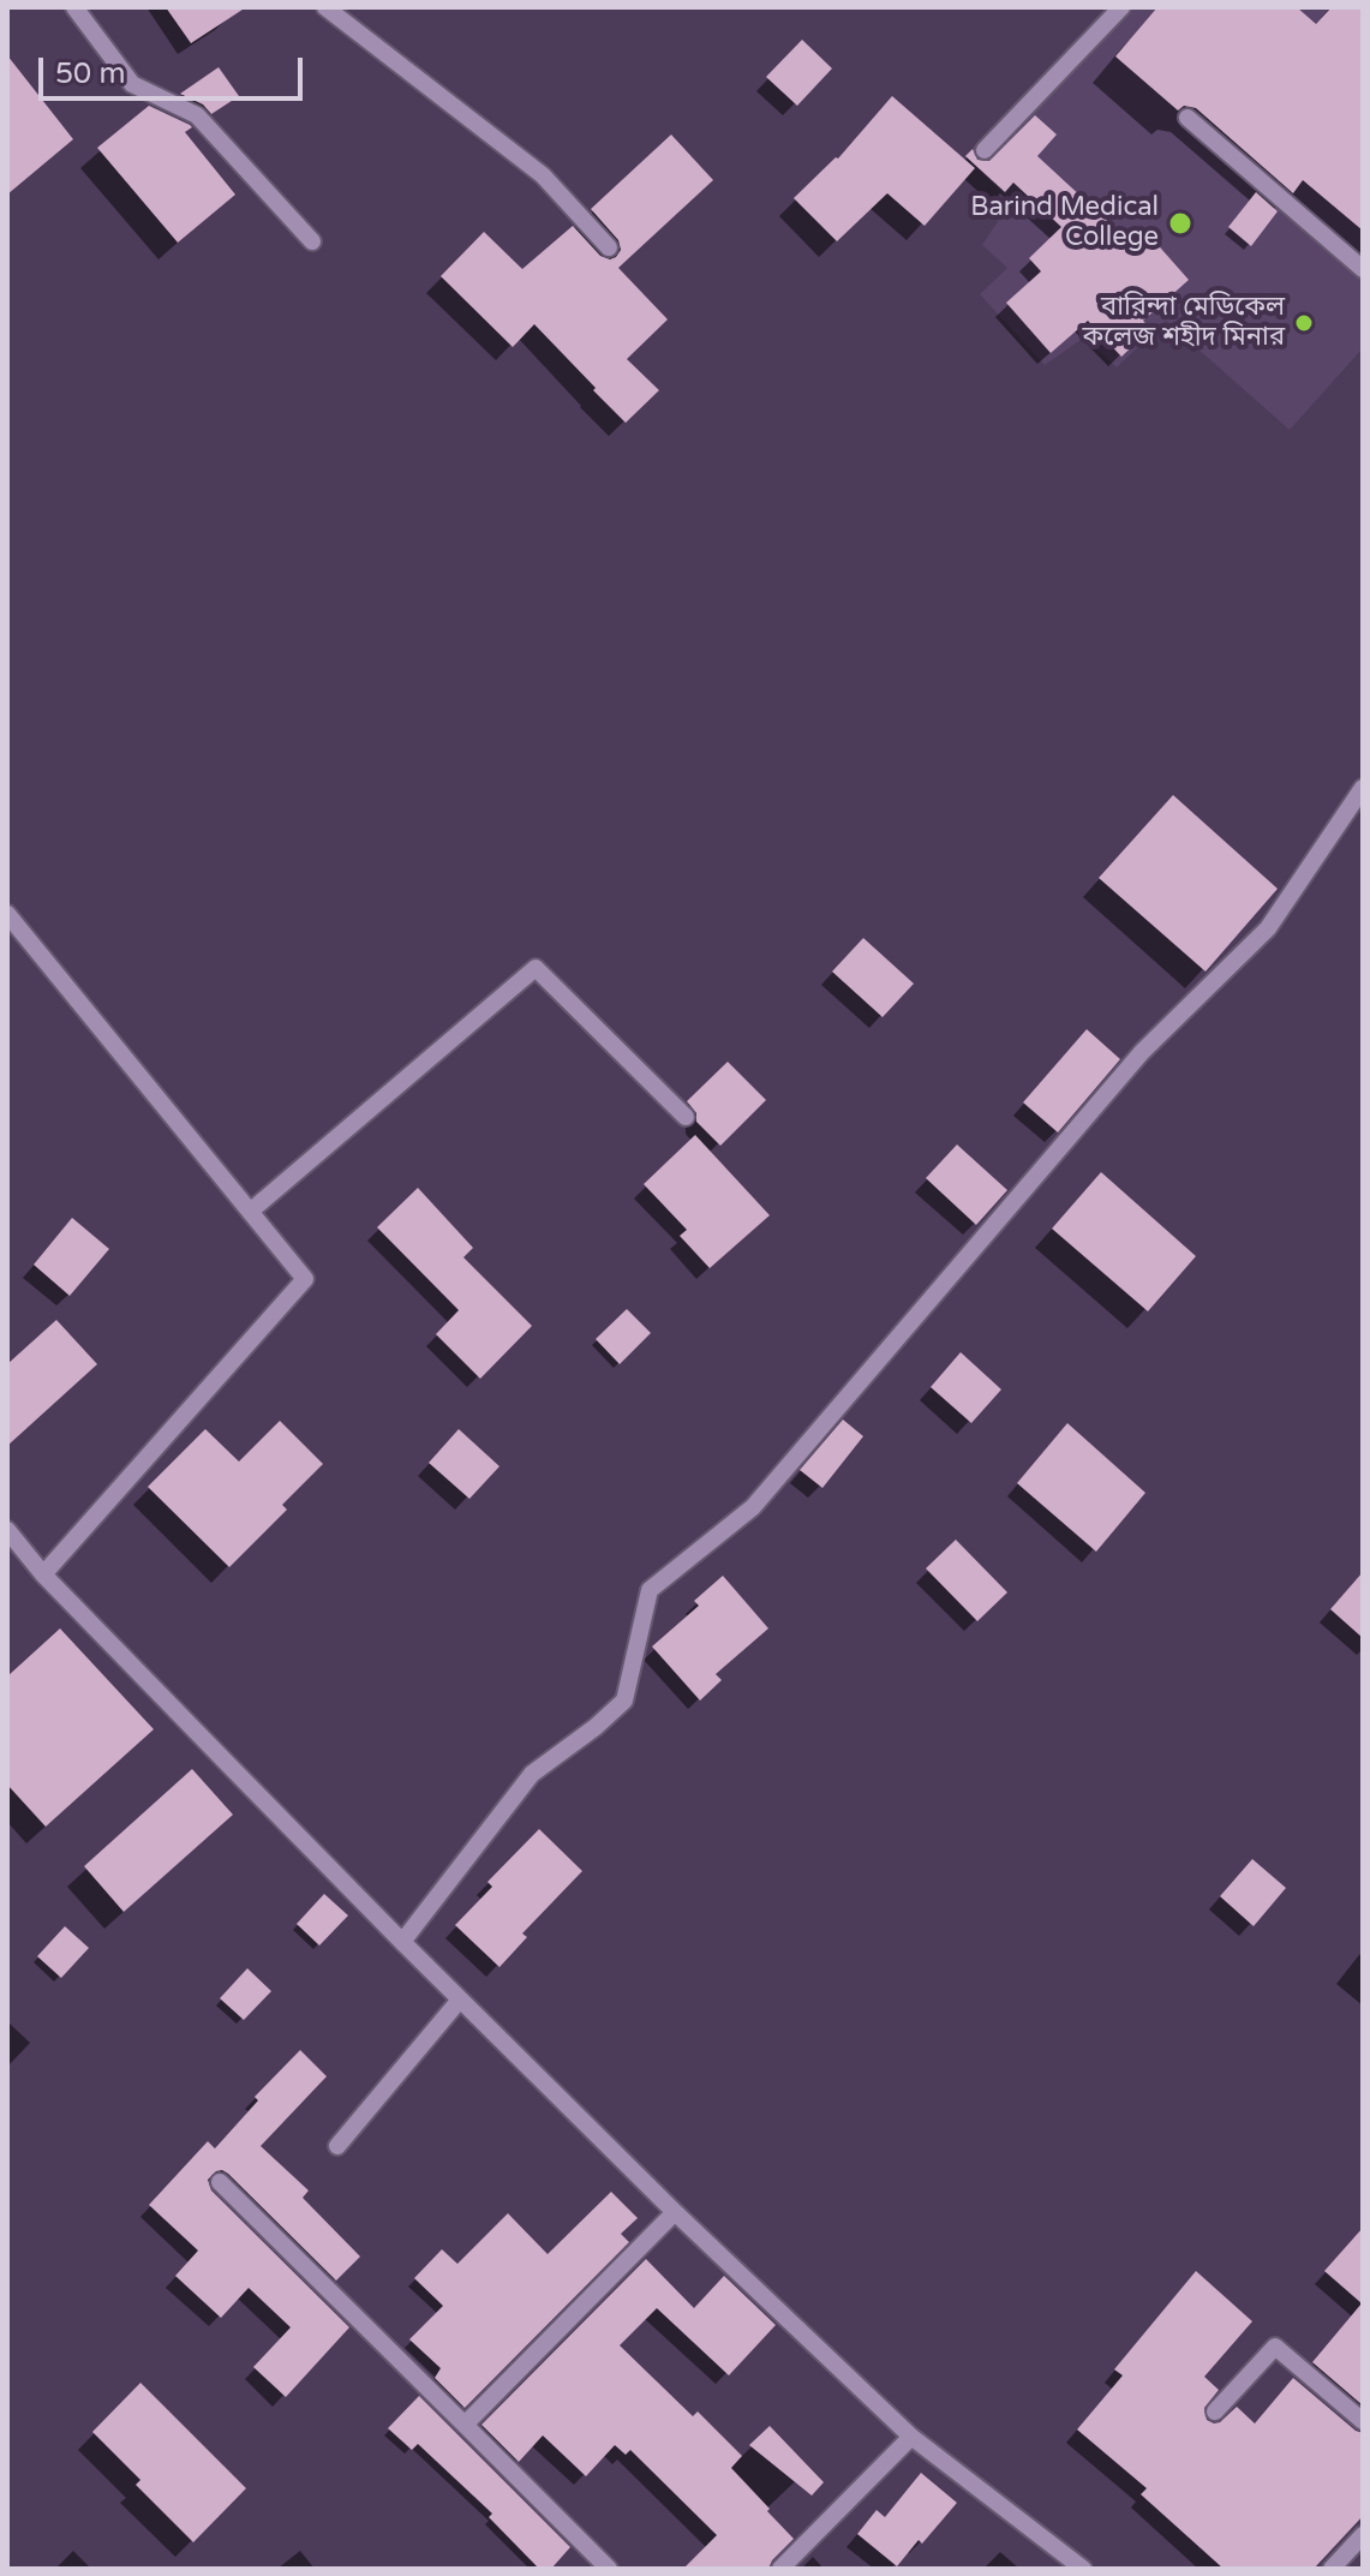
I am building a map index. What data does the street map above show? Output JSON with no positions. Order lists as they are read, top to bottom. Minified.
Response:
{"places":["Barind Medical College","বারিন্দা মেডিকেল কলেজ শহীদ মিনার"],"scale_bar":"50 m"}
